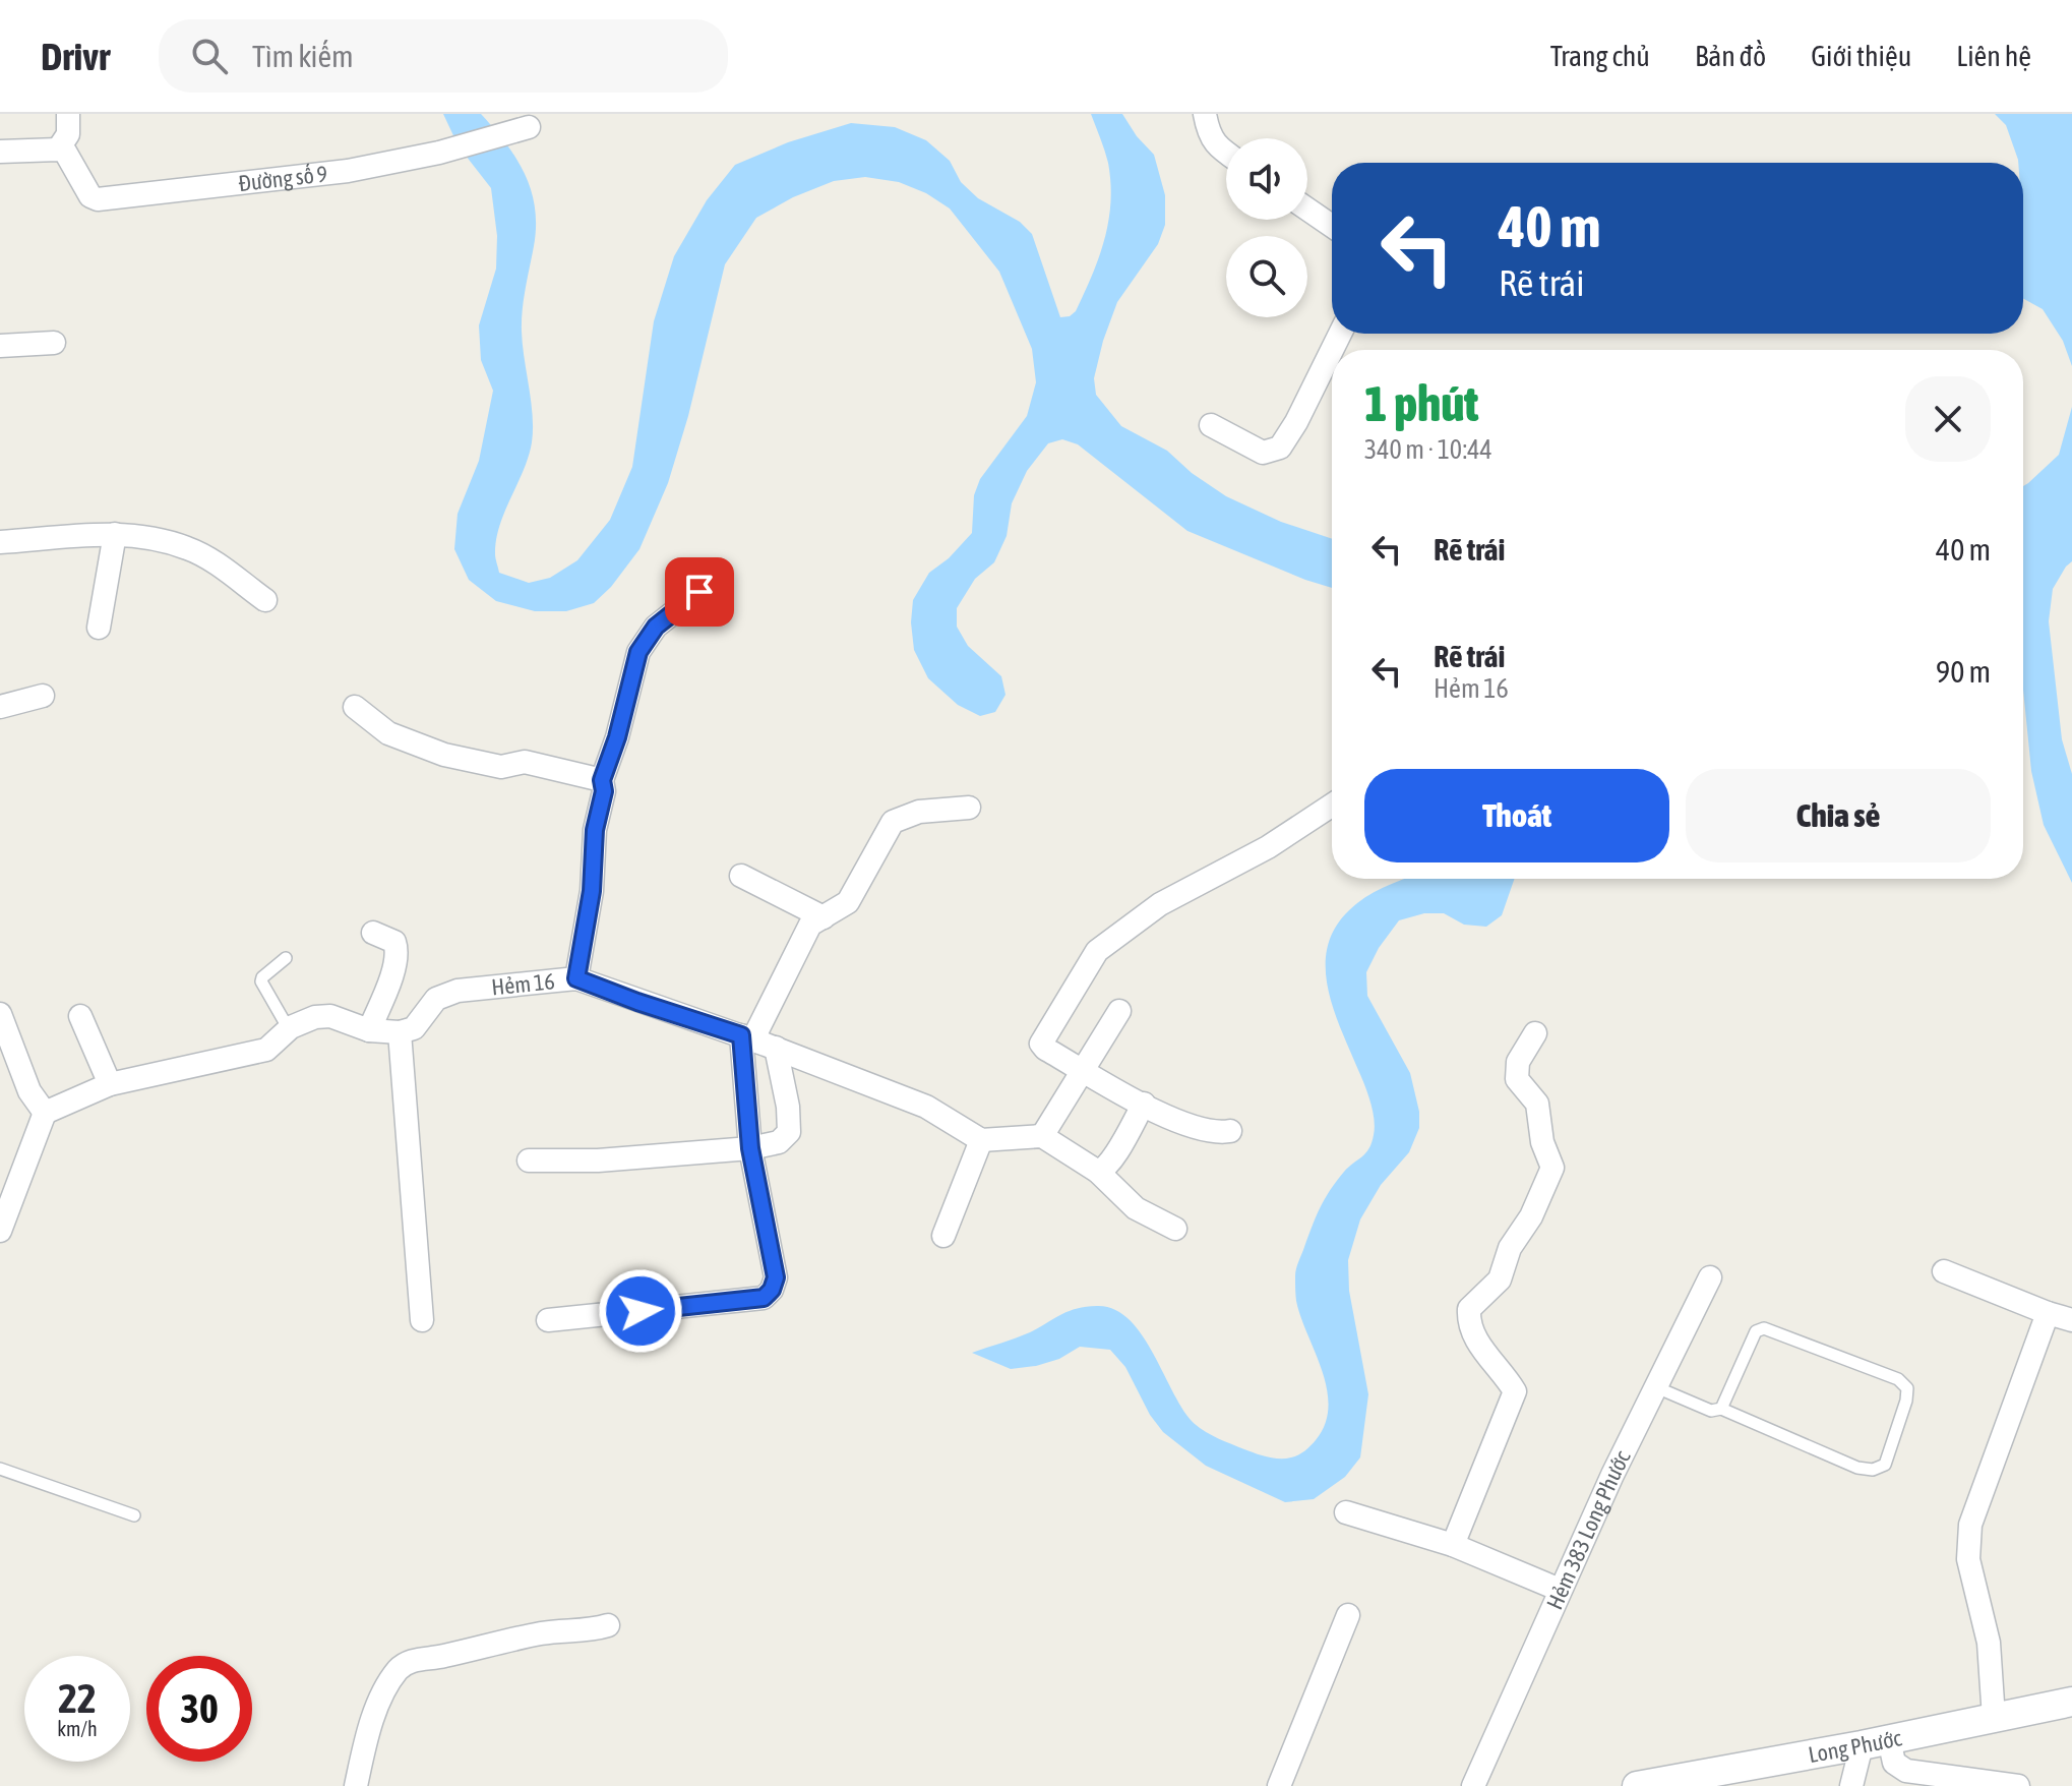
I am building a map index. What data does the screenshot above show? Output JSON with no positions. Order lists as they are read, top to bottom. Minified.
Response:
{"streets":{"street":["Đường số 9","Hẻm 16","Hẻm 383 Long Phước","Long Phước"]},"page":{"header":"Drivr","search":"Tìm kiếm","nav":["Trang chủ","Bản đồ","Giới thiệu","Liên hệ"],"turn":["40 m","Rẽ trái"],"heading":["1 phút","340 m · 10:44"],"list":[{"name":"Rẽ trái","value":"40 m"},{"name":"Rẽ trái","note":"Hẻm 16","value":"90 m"}],"buttons":["Thoát","Chia sẻ"],"speed":"22 km/h","limit":"30"}}
